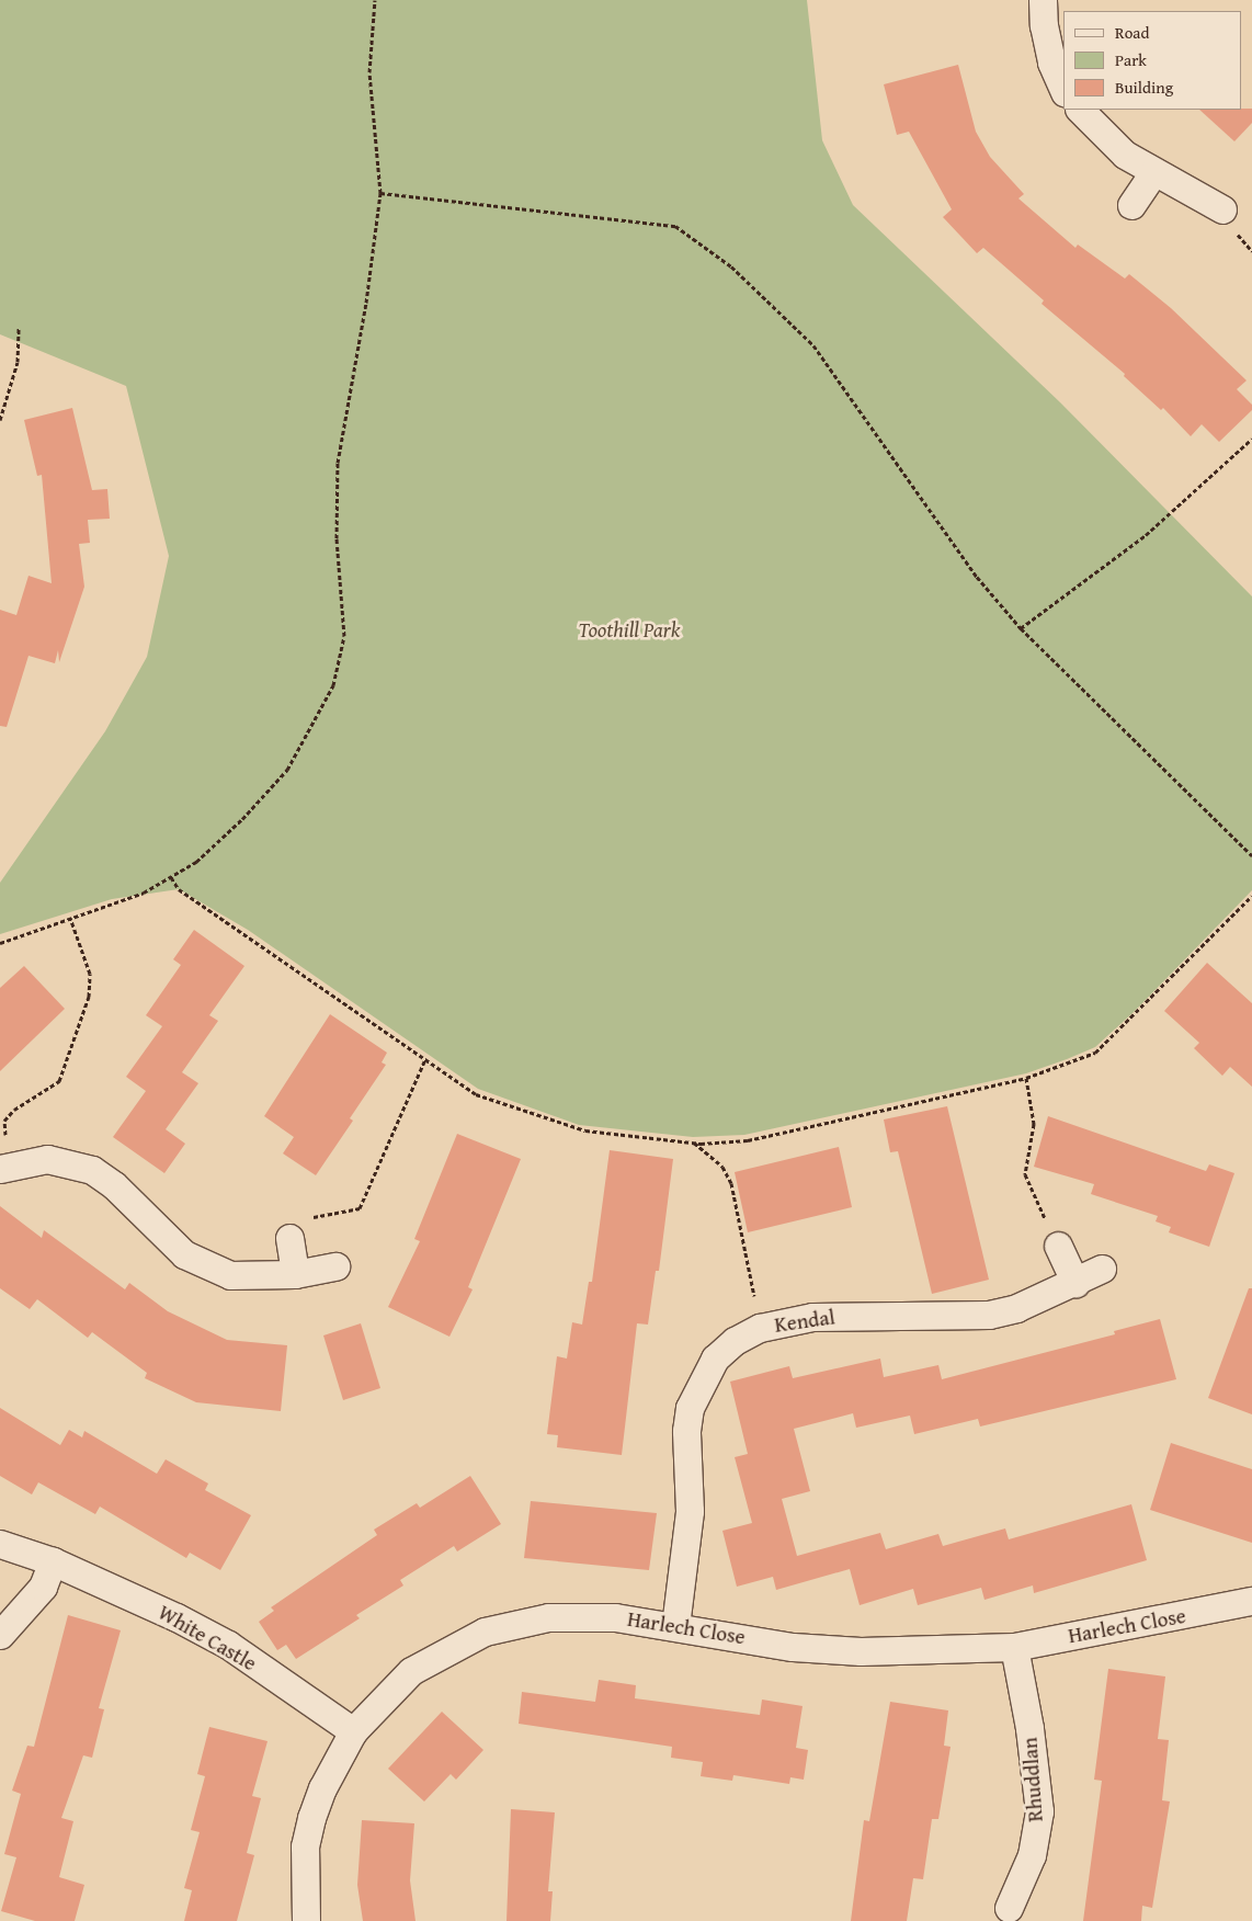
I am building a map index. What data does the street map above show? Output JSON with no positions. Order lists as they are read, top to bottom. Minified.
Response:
{"streets":{"street":["Kendal","Harlech Close","White Castle","Rhuddlan"]},"crossings":[["Kendal","Harlech Close"],["Harlech Close","White Castle"],["Harlech Close","Rhuddlan"]],"parks":["Toothill Park"],"legend":["Road","Park","Building"]}
